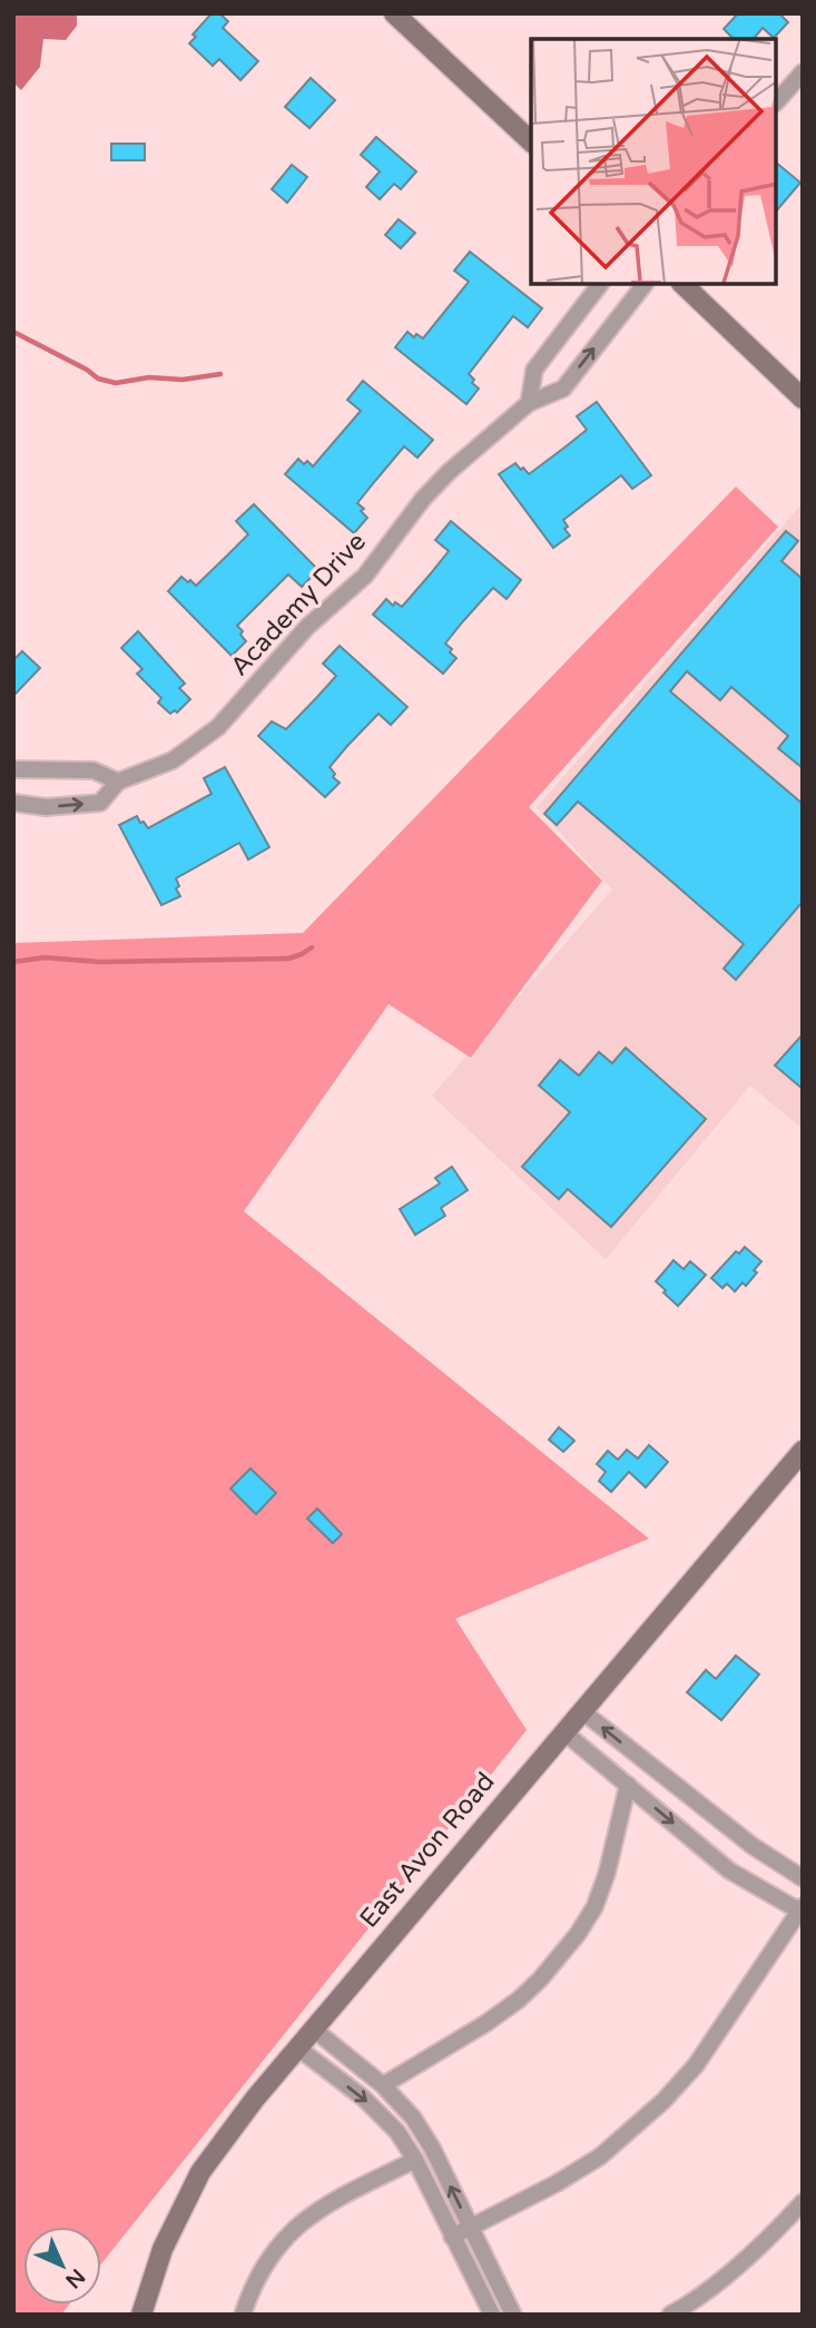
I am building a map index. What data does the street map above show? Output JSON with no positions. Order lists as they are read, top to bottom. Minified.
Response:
{"streets":{"main road":["East Avon Road"],"street":["Academy Drive"]},"north":"bottom right"}
